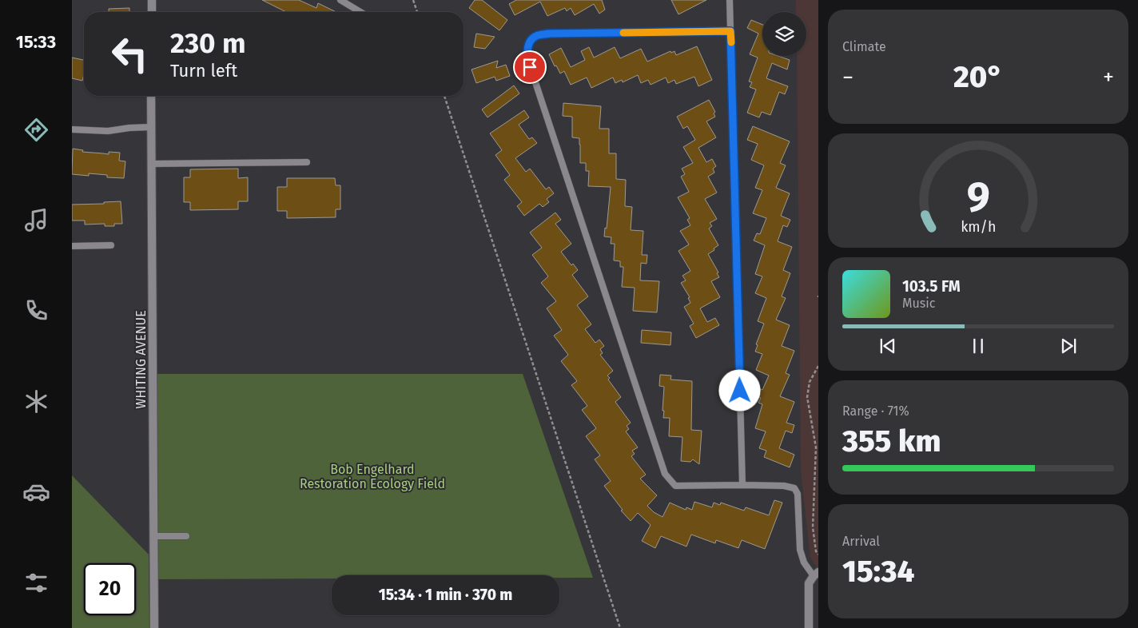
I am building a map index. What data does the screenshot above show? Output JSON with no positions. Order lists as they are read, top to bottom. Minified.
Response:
{"streets":{"street":["WHITING AVENUE"]},"parks":["Bob Engelhard Restoration Ecology Field"],"page":{"tabs":"15:33","tile":["Climate",["Range · 71%","355 km"],["Arrival","15:34"]],"turn":["230 m","Turn left"],"heat":["−","20°","+"],"song":["103.5 FM","Music"],"limit":"20","trip":"15:34 · 1 min · 370 m","gauge":["9","km/h"]}}
